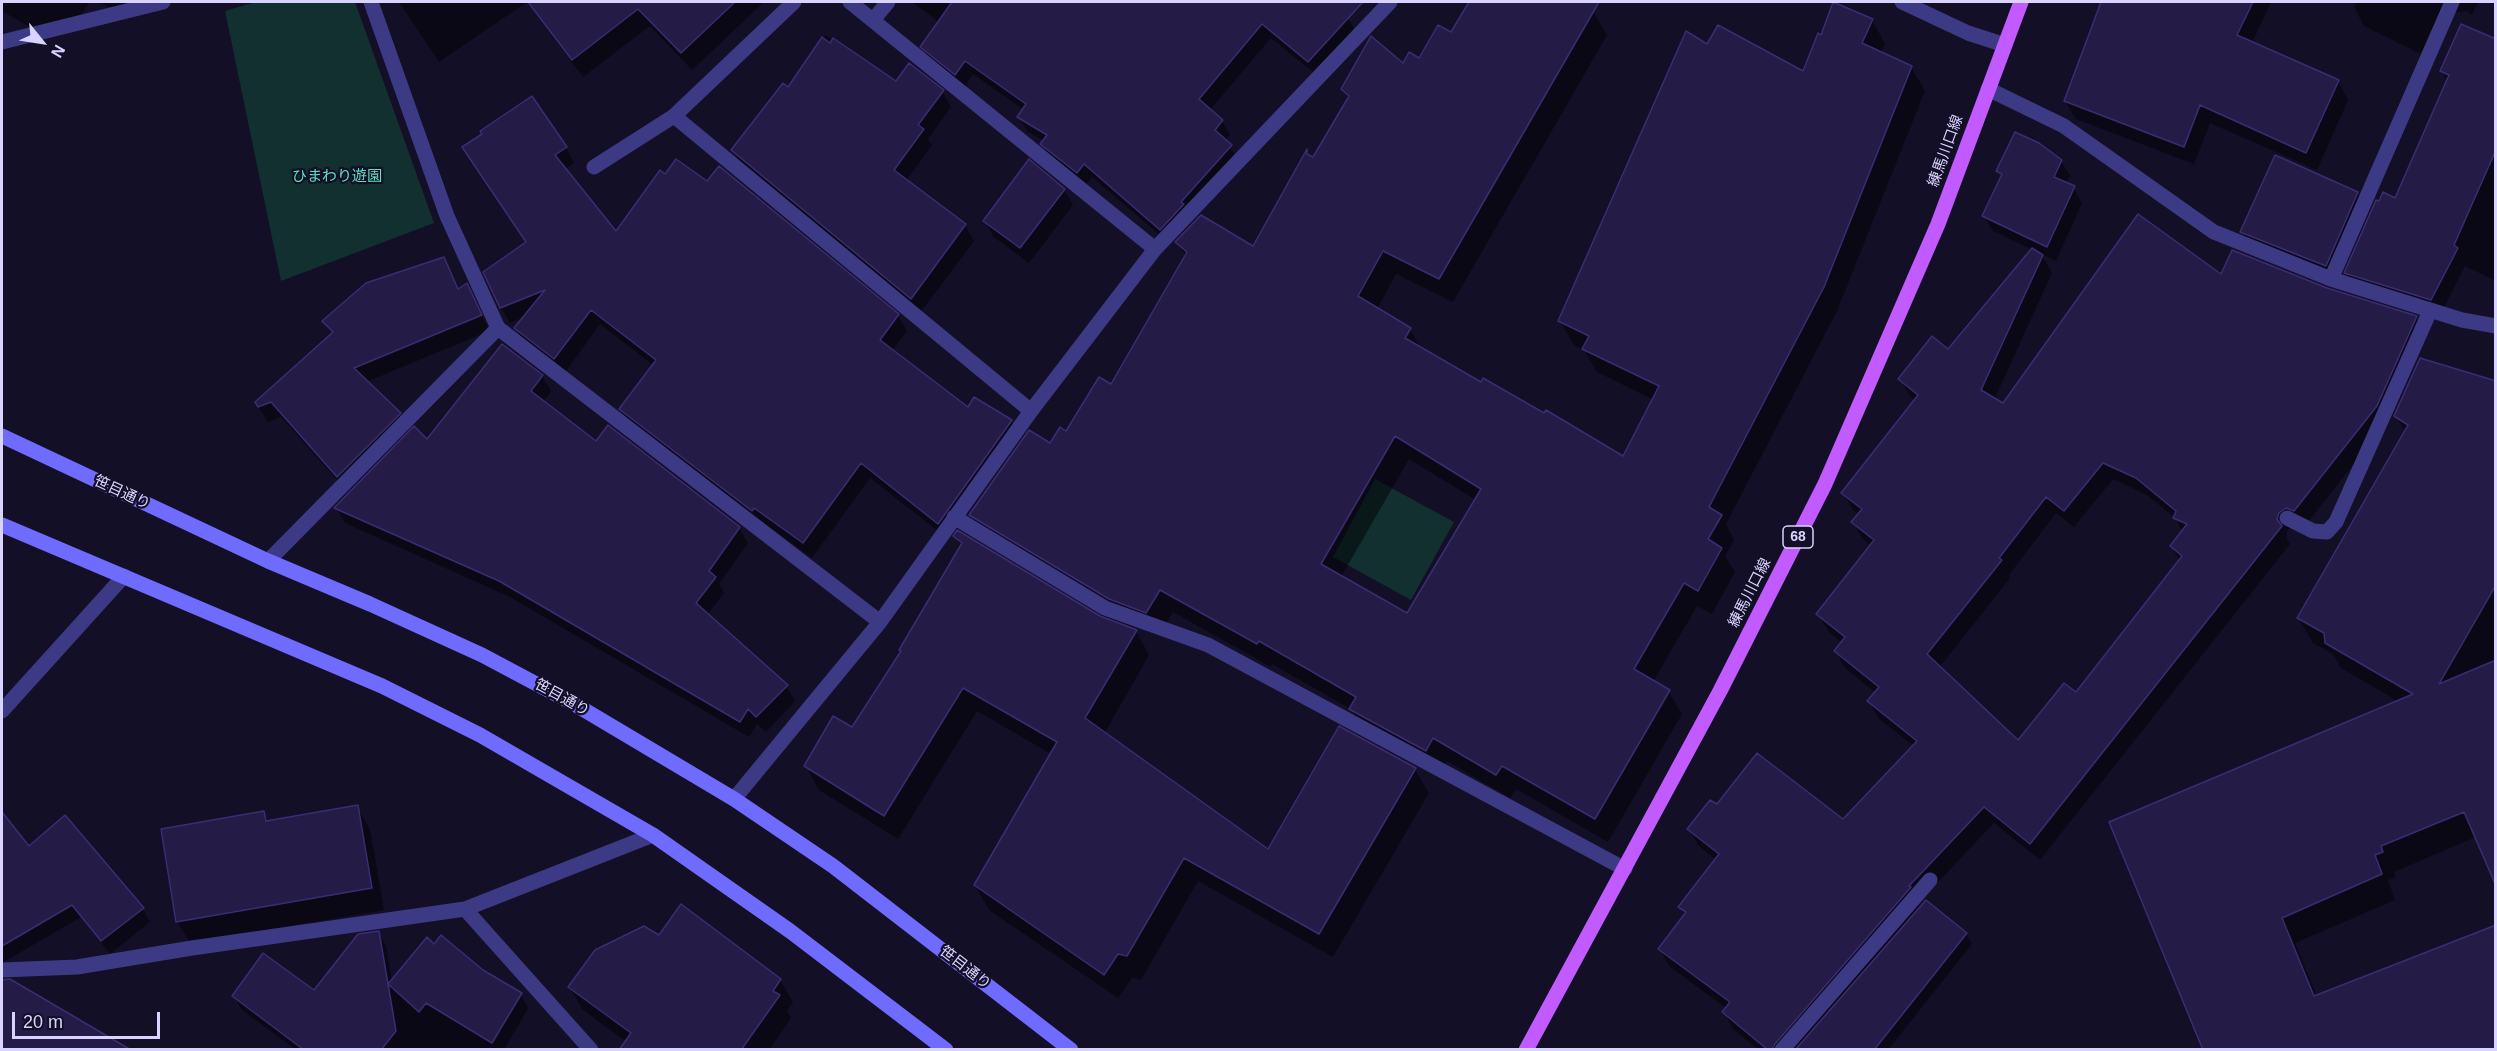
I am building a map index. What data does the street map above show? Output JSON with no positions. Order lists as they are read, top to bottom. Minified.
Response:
{"streets":{"main road":["練馬川口線","笹目通り","68"]},"parks":["ひまわり遊園"],"scale_bar":"20 m","north":"bottom right"}
